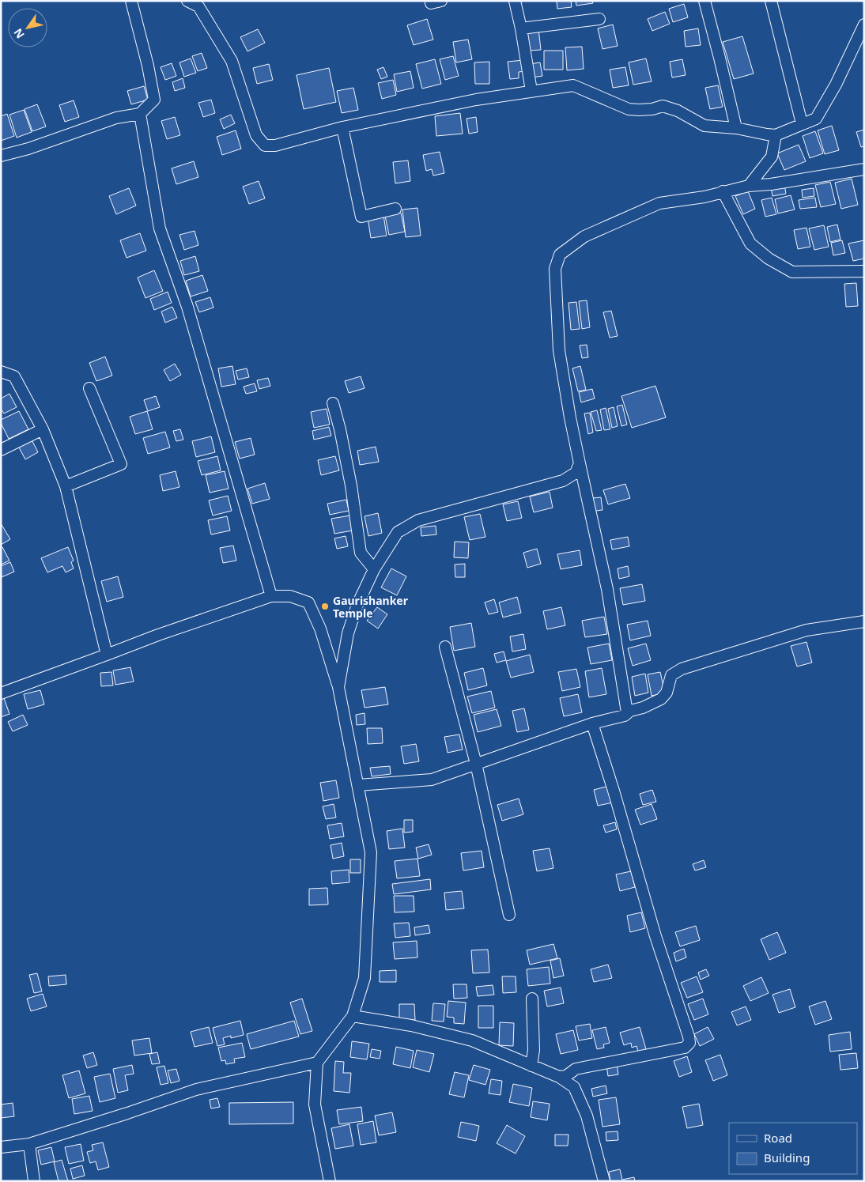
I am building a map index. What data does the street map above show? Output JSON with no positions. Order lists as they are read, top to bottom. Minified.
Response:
{"places":["Gaurishanker Temple"],"legend":["Road","Building"],"north":"bottom left"}
